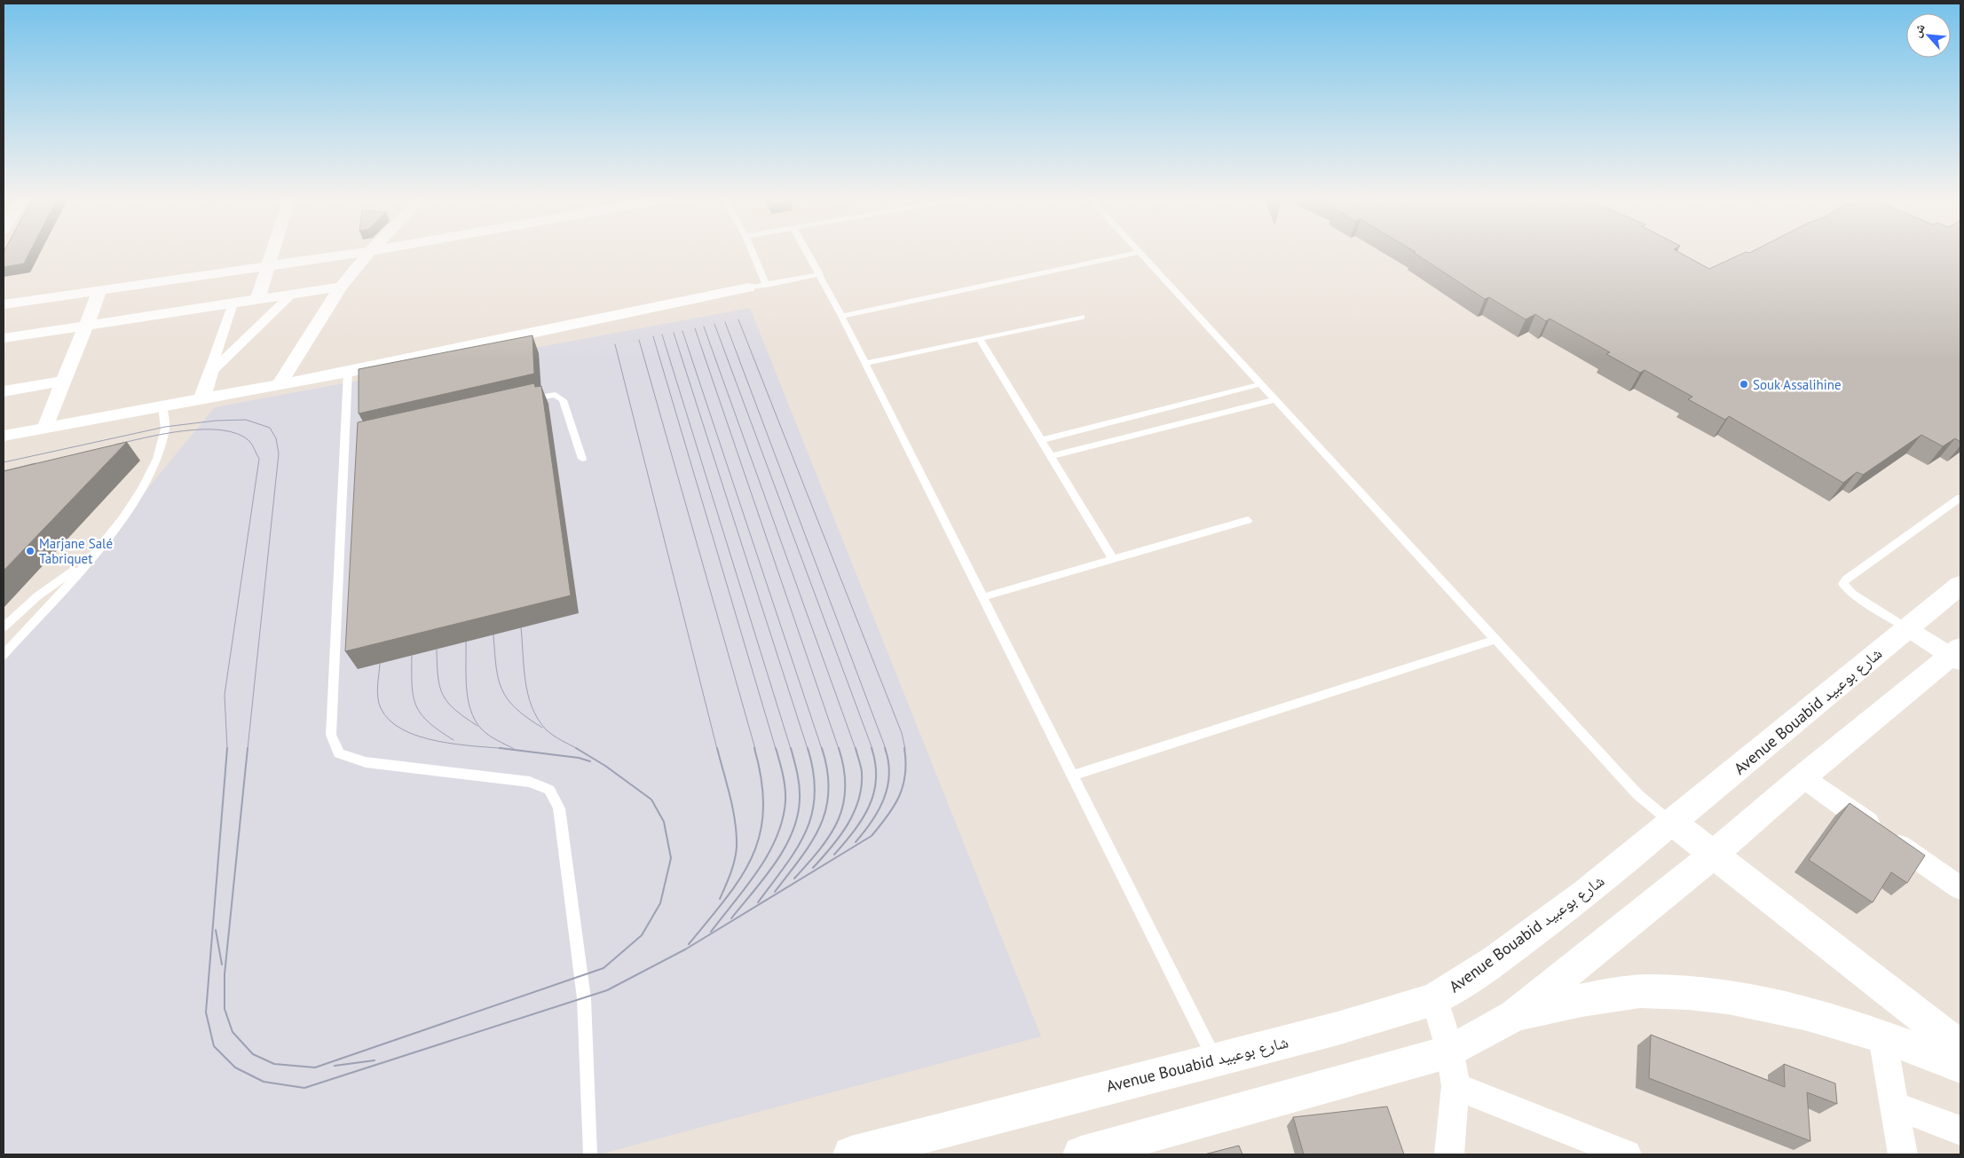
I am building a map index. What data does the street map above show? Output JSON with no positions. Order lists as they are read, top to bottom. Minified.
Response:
{"streets":{"street":["Avenue Bouabid شارع بوعبيد"]},"places":["Souk Assalihine","Marjane Salé Tabriquet"],"north":"top left"}
